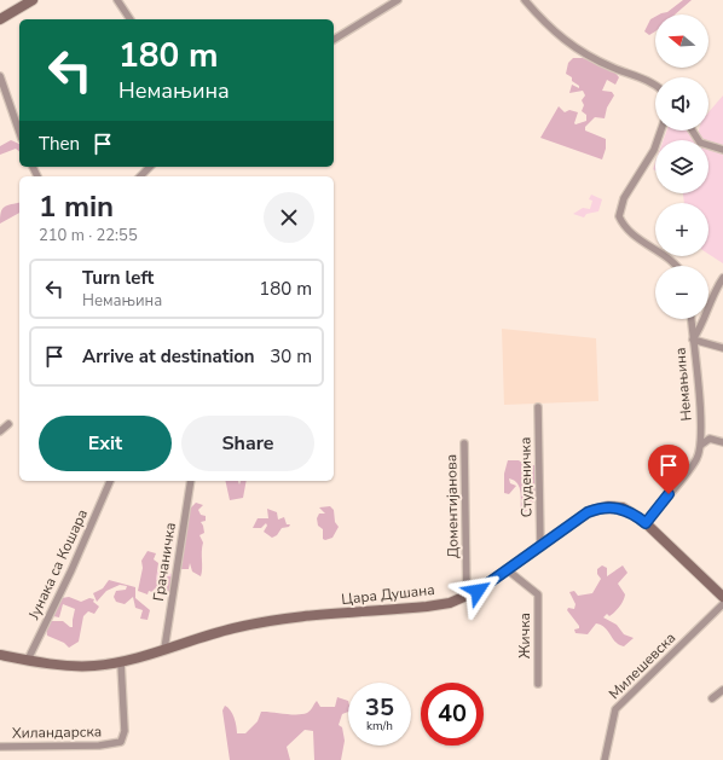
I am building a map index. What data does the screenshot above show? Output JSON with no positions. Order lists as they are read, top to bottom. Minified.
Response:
{"streets":{"street":["Немањина","Студеничка","Доментијанова","Грачаничка","Јунака са Кошара","Цара Душана","Жичка","Милешевска","Хиландарска"]},"crossings":[["Студеничка","Цара Душана"],["Доментијанова","Цара Душана"],["Грачаничка","Цара Душана"],["Јунака са Кошара","Цара Душана"],["Цара Душана","Жичка"],["Цара Душана","Хиландарска"]],"north":"left","page":{"map_buttons":["+","−"],"turn":["180 m","Немањина"],"then":"Then","heading":["1 min","210 m · 22:55"],"list":[{"name":"Turn left","note":"Немањина","value":"180 m"},{"name":"Arrive at destination","value":"30 m"}],"buttons":["Exit","Share"],"speed":"35 km/h","limit":"40"}}
